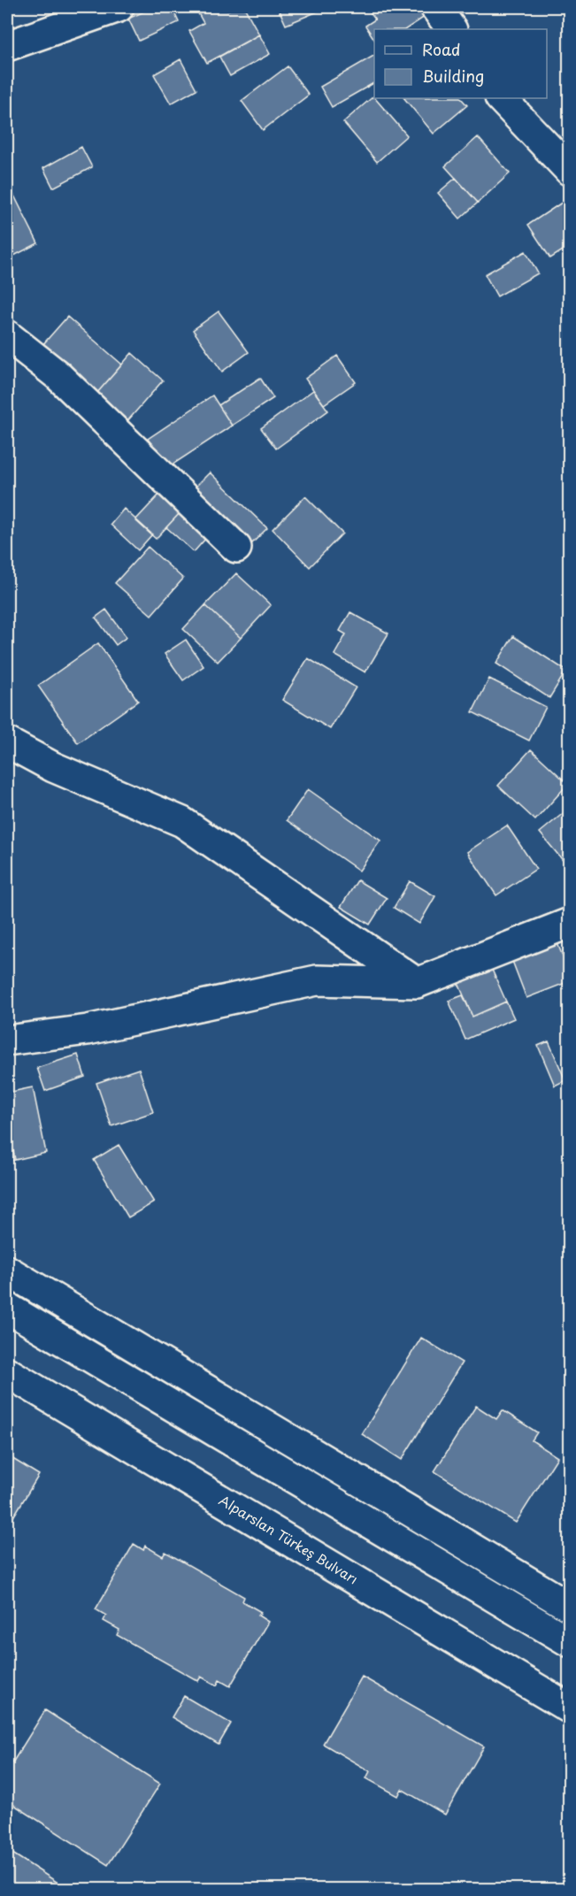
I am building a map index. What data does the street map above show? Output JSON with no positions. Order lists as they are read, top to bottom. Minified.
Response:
{"streets":{"street":["Alparslan Türkeş Bulvarı"]},"legend":["Road","Building"]}
